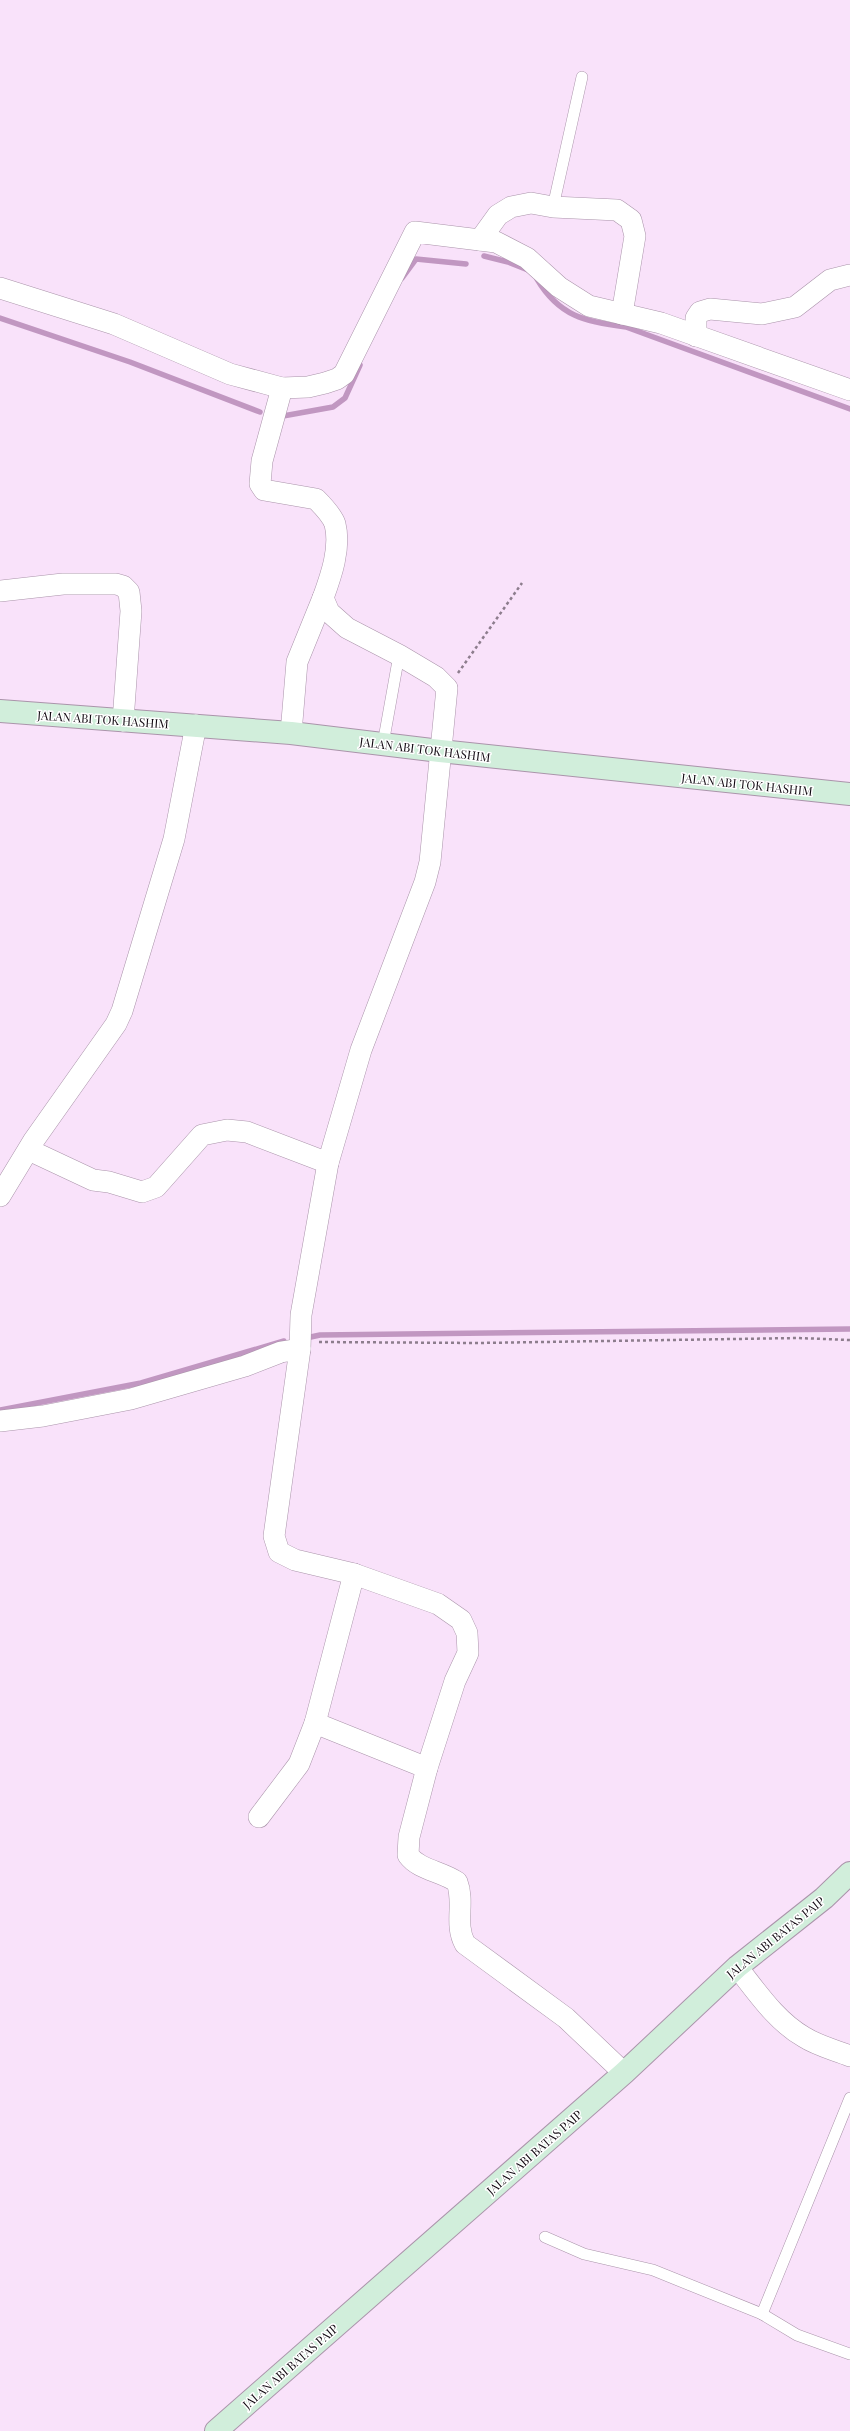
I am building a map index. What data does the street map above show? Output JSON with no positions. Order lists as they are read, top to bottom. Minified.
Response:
{"streets":{"main road":["JALAN ABI TOK HASHIM","JALAN ABI BATAS PAIP"]}}
